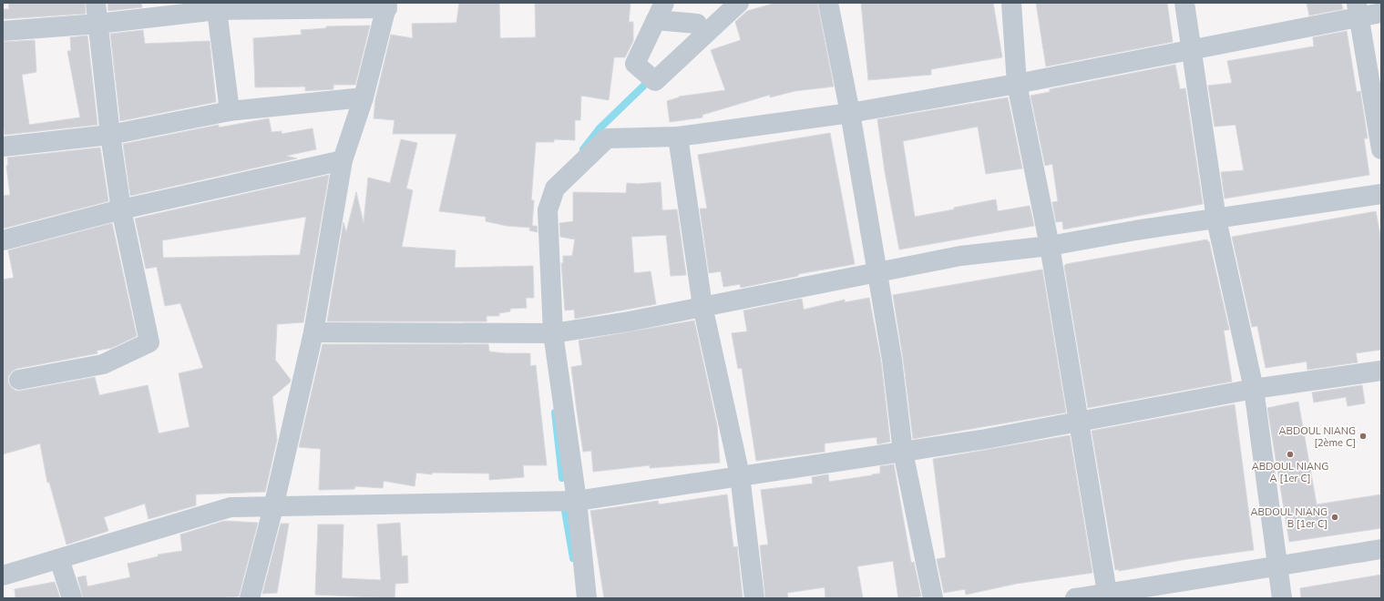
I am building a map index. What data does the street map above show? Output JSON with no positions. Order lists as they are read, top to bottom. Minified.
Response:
{"places":["ABDOUL NIANG [2ème C]","ABDOUL NIANG A [1er C]","ABDOUL NIANG B [1er C]"]}
